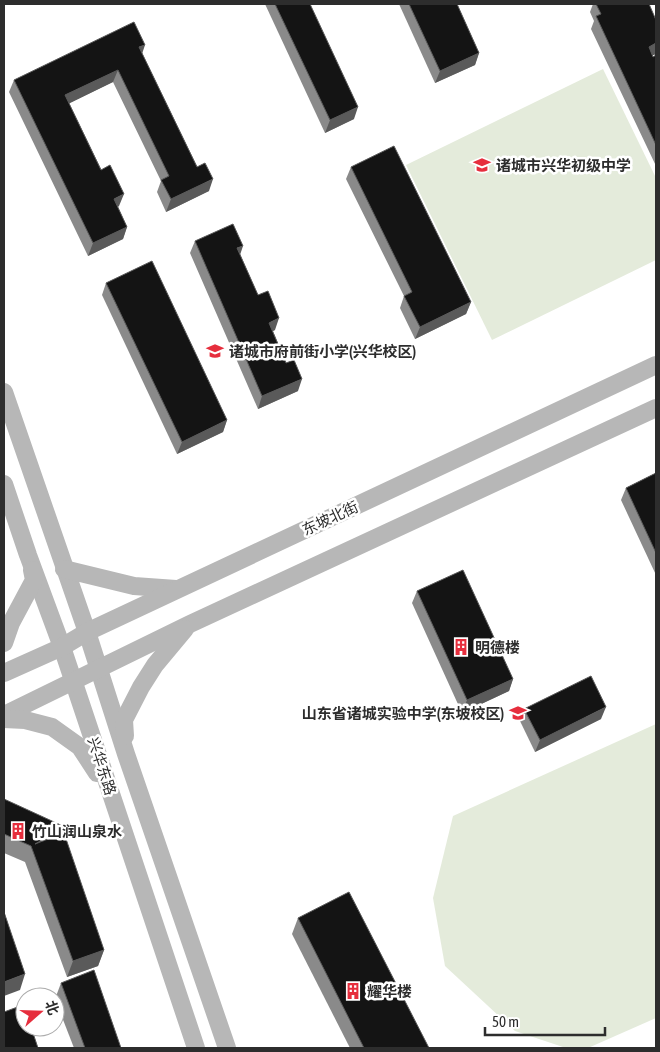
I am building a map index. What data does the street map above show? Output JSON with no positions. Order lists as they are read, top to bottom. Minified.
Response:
{"streets":{"main road":["东坡北街","兴华东路"]},"crossings":[["东坡北街","兴华东路"]],"places":{"school or university":["诸城市兴华初级中学","诸城市府前街小学(兴华校区)","山东省诸城实验中学(东坡校区)"],"building":["明德楼","竹山润山泉水","耀华楼"]},"scale_bar":"50 m","north":"right"}
